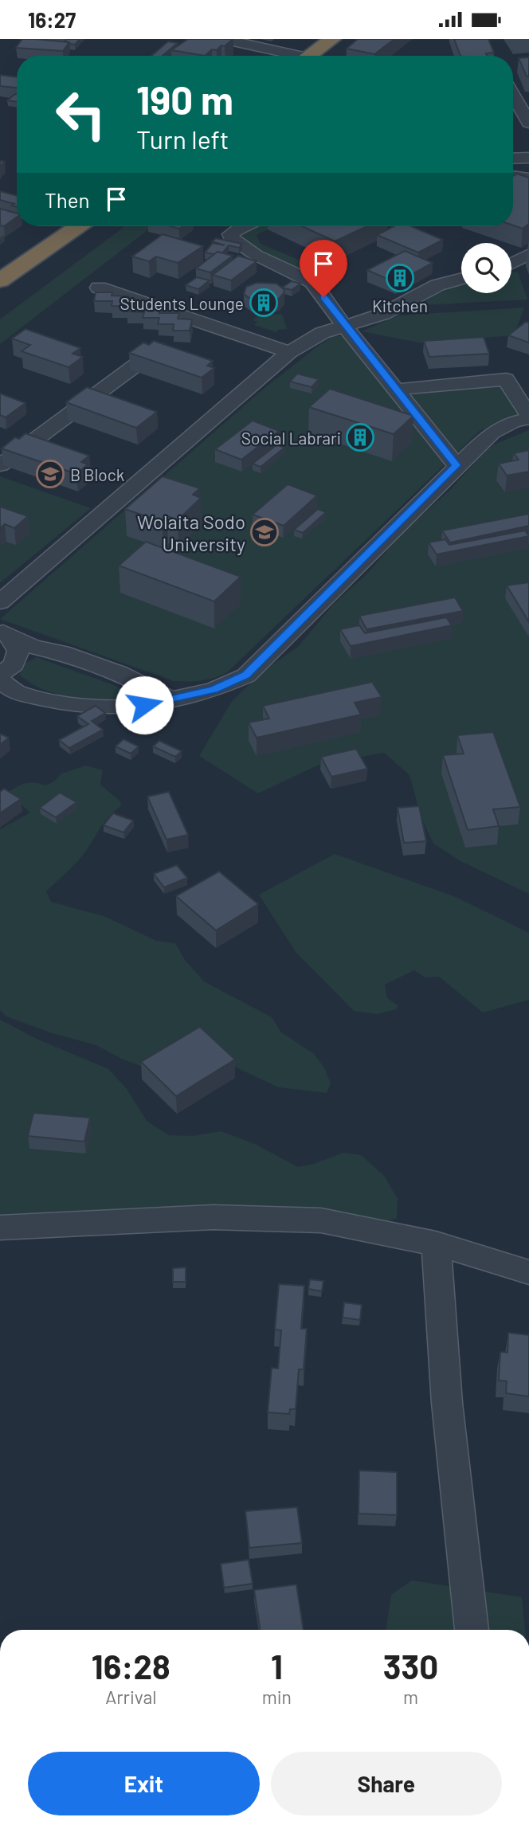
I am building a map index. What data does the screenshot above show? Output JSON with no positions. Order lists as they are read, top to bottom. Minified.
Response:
{"places":{"building":["Kitchen","Students Lounge","Social Labrari"],"school or university":["B Block","Wolaita Sodo University"]},"page":{"status":"16:27","turn":["190 m","Turn left"],"then":"Then","eta":["16:28","Arrival","1","min","330","m"],"buttons":["Exit","Share"]}}
